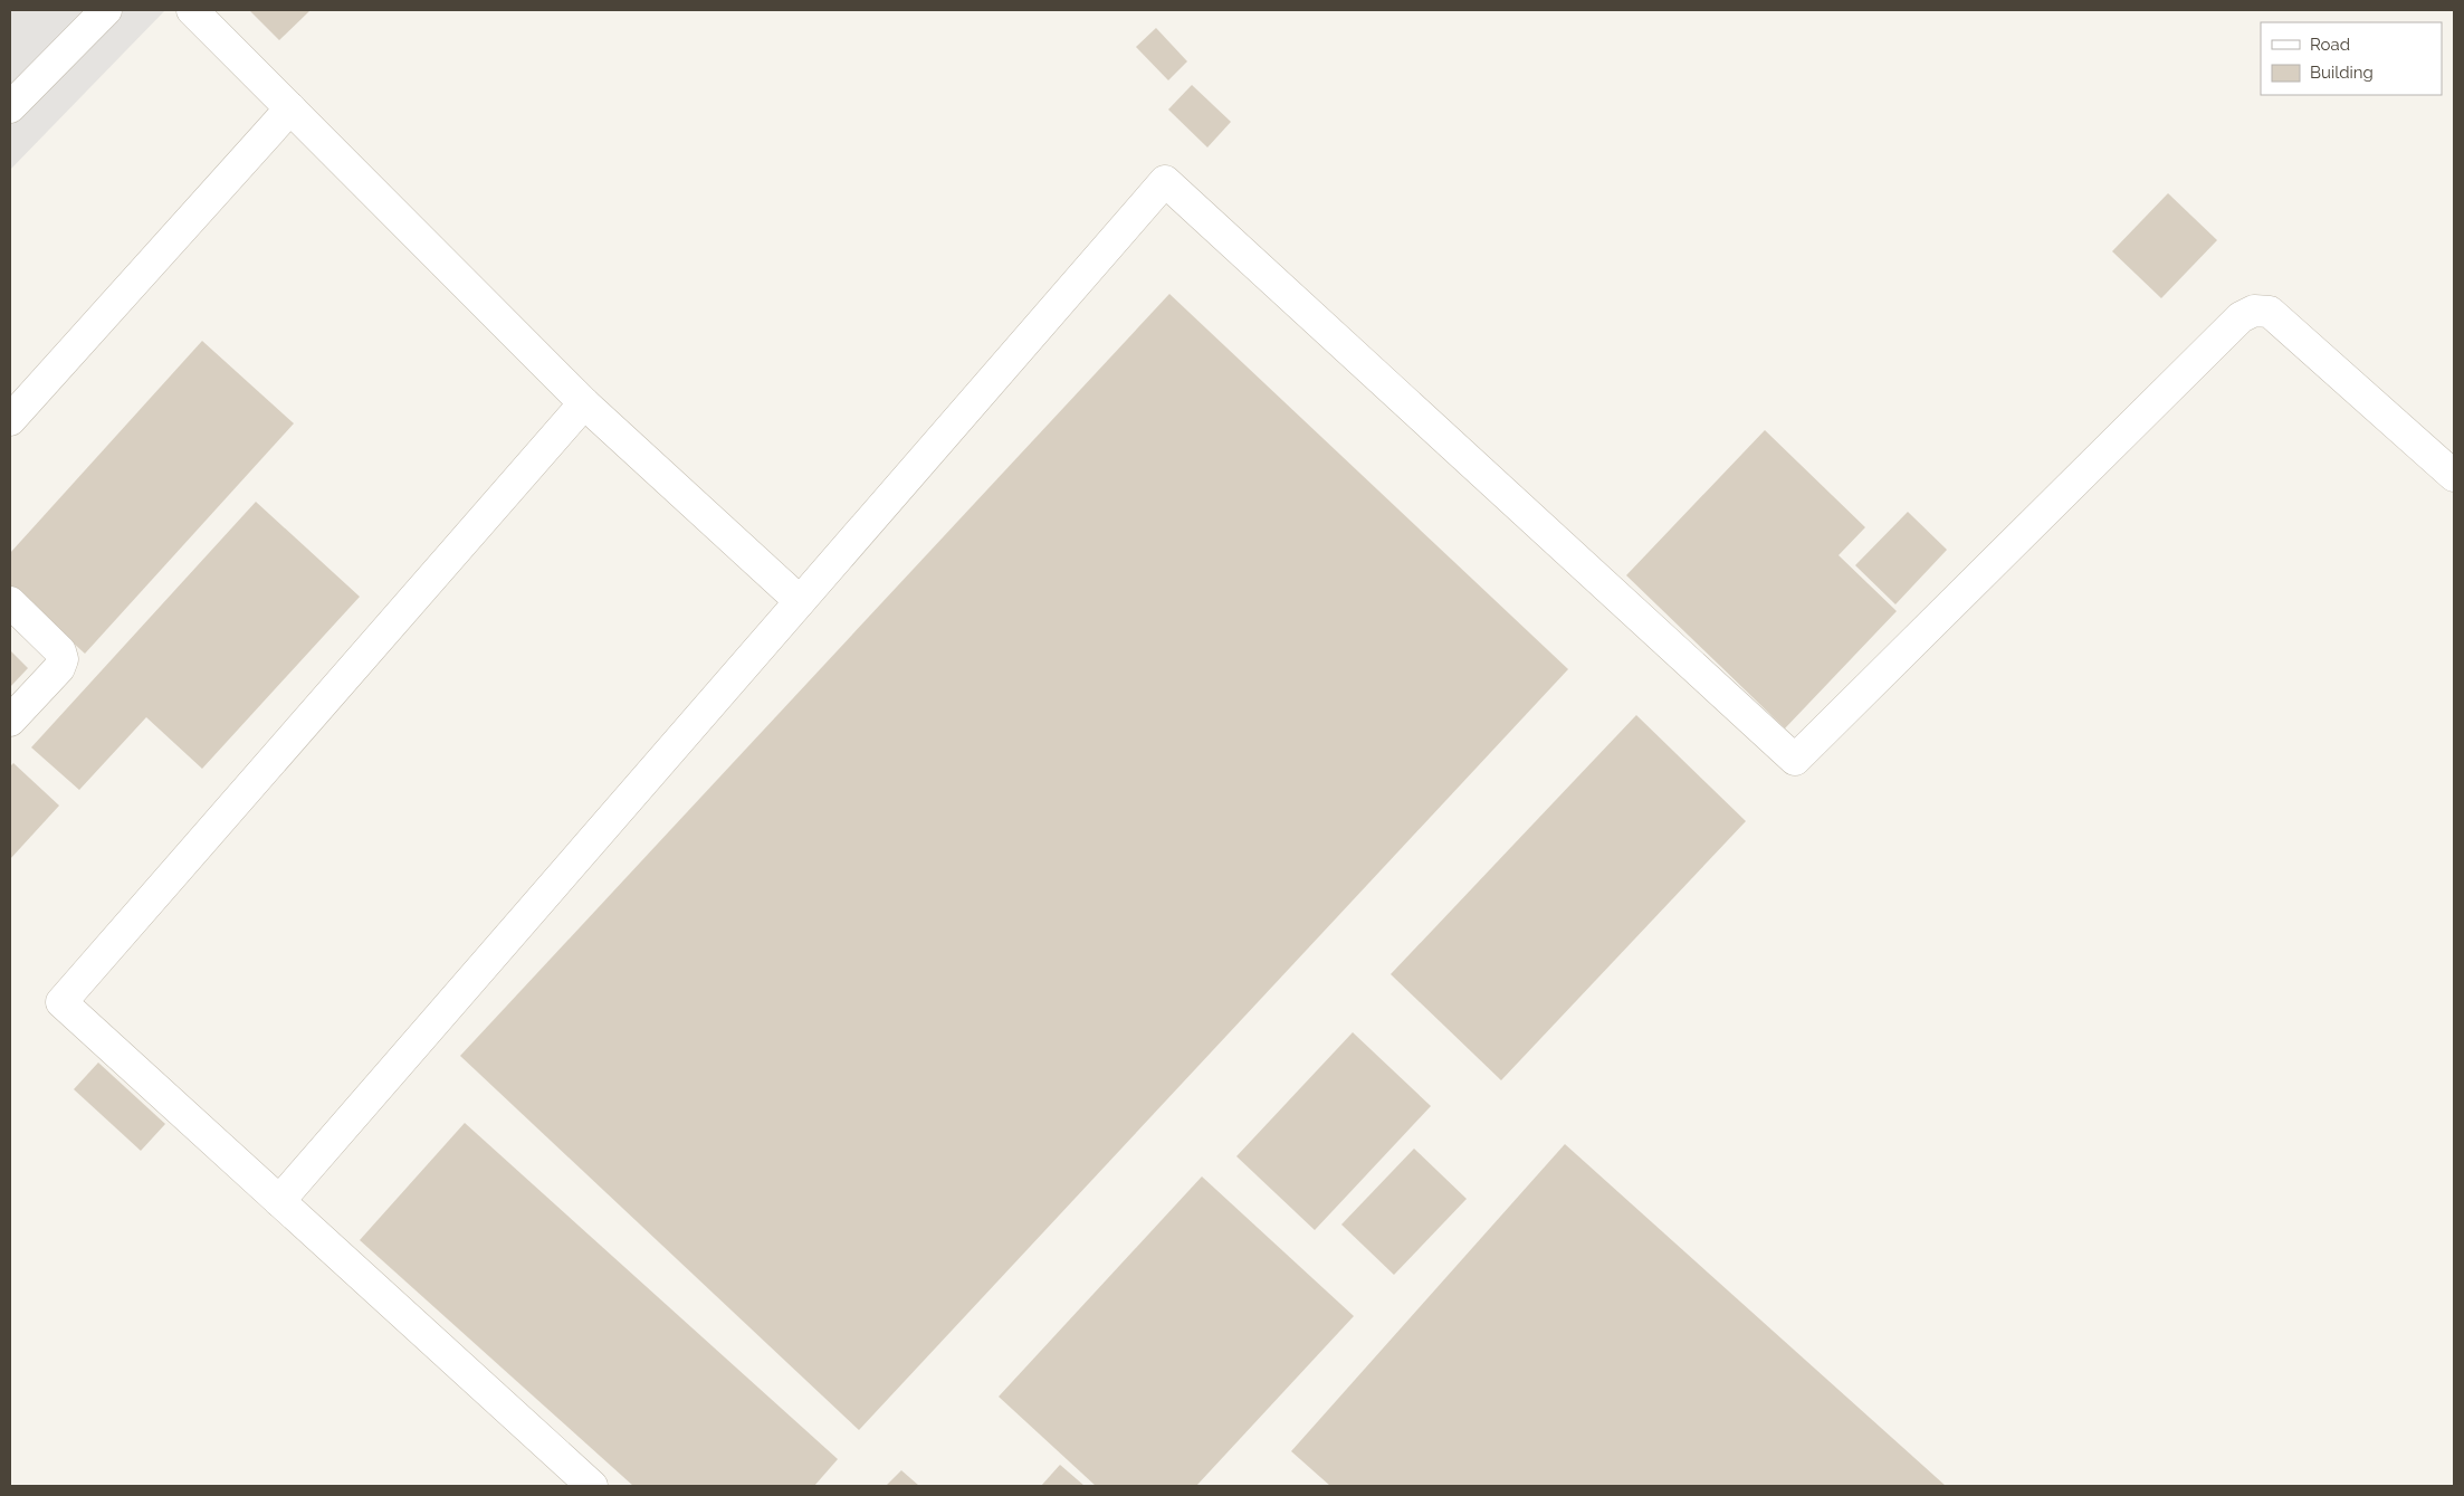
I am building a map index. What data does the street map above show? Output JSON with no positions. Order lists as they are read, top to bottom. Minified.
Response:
{"legend":["Road","Building"]}
